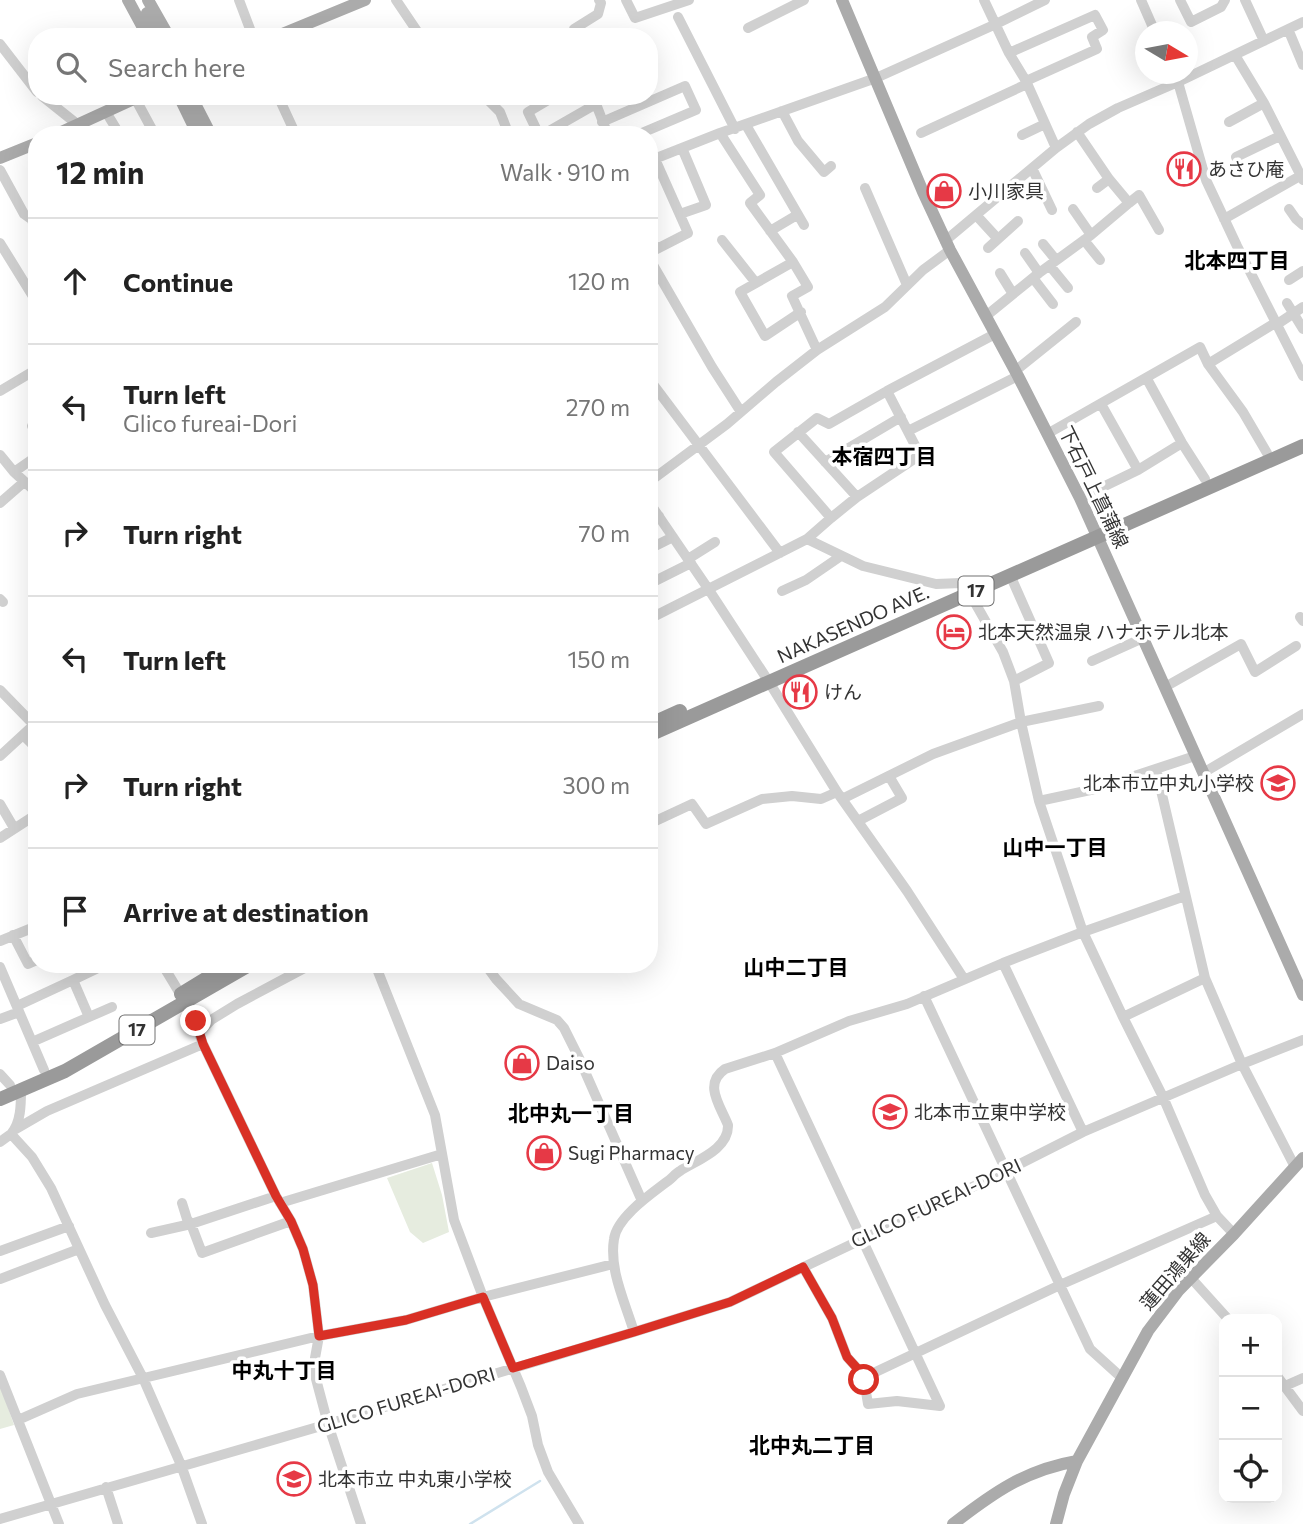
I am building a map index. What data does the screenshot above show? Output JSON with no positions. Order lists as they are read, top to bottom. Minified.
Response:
{"streets":{"highway":["17","NAKASENDO AVE."],"main road":["下石戸上菖蒲線","蓮田鴻巣線"],"street":["GLICO FUREAI-DORI"]},"crossings":[["下石戸上菖蒲線","NAKASENDO AVE."]],"districts":["北本四丁目","本宿四丁目","山中一丁目","山中二丁目","北中丸一丁目","中丸十丁目","北中丸二丁目"],"places":{"restaurant":["あさひ庵","けん"],"shop":["小川家具","Daiso","Sugi Pharmacy"],"hotel":["北本天然温泉 ハナホテル北本"],"school or university":["北本市立中丸小学校","北本市立東中学校","北本市立 中丸東小学校"]},"north":"right","page":{"search":"Search here","heading":["12 min","Walk · 910 m"],"list":[["Continue","120 m"],["Turn left","Glico fureai-Dori","270 m"],["Turn right","70 m"],["Turn left","150 m"],["Turn right","300 m"],"Arrive at destination"],"map_buttons":["+","−"]}}
